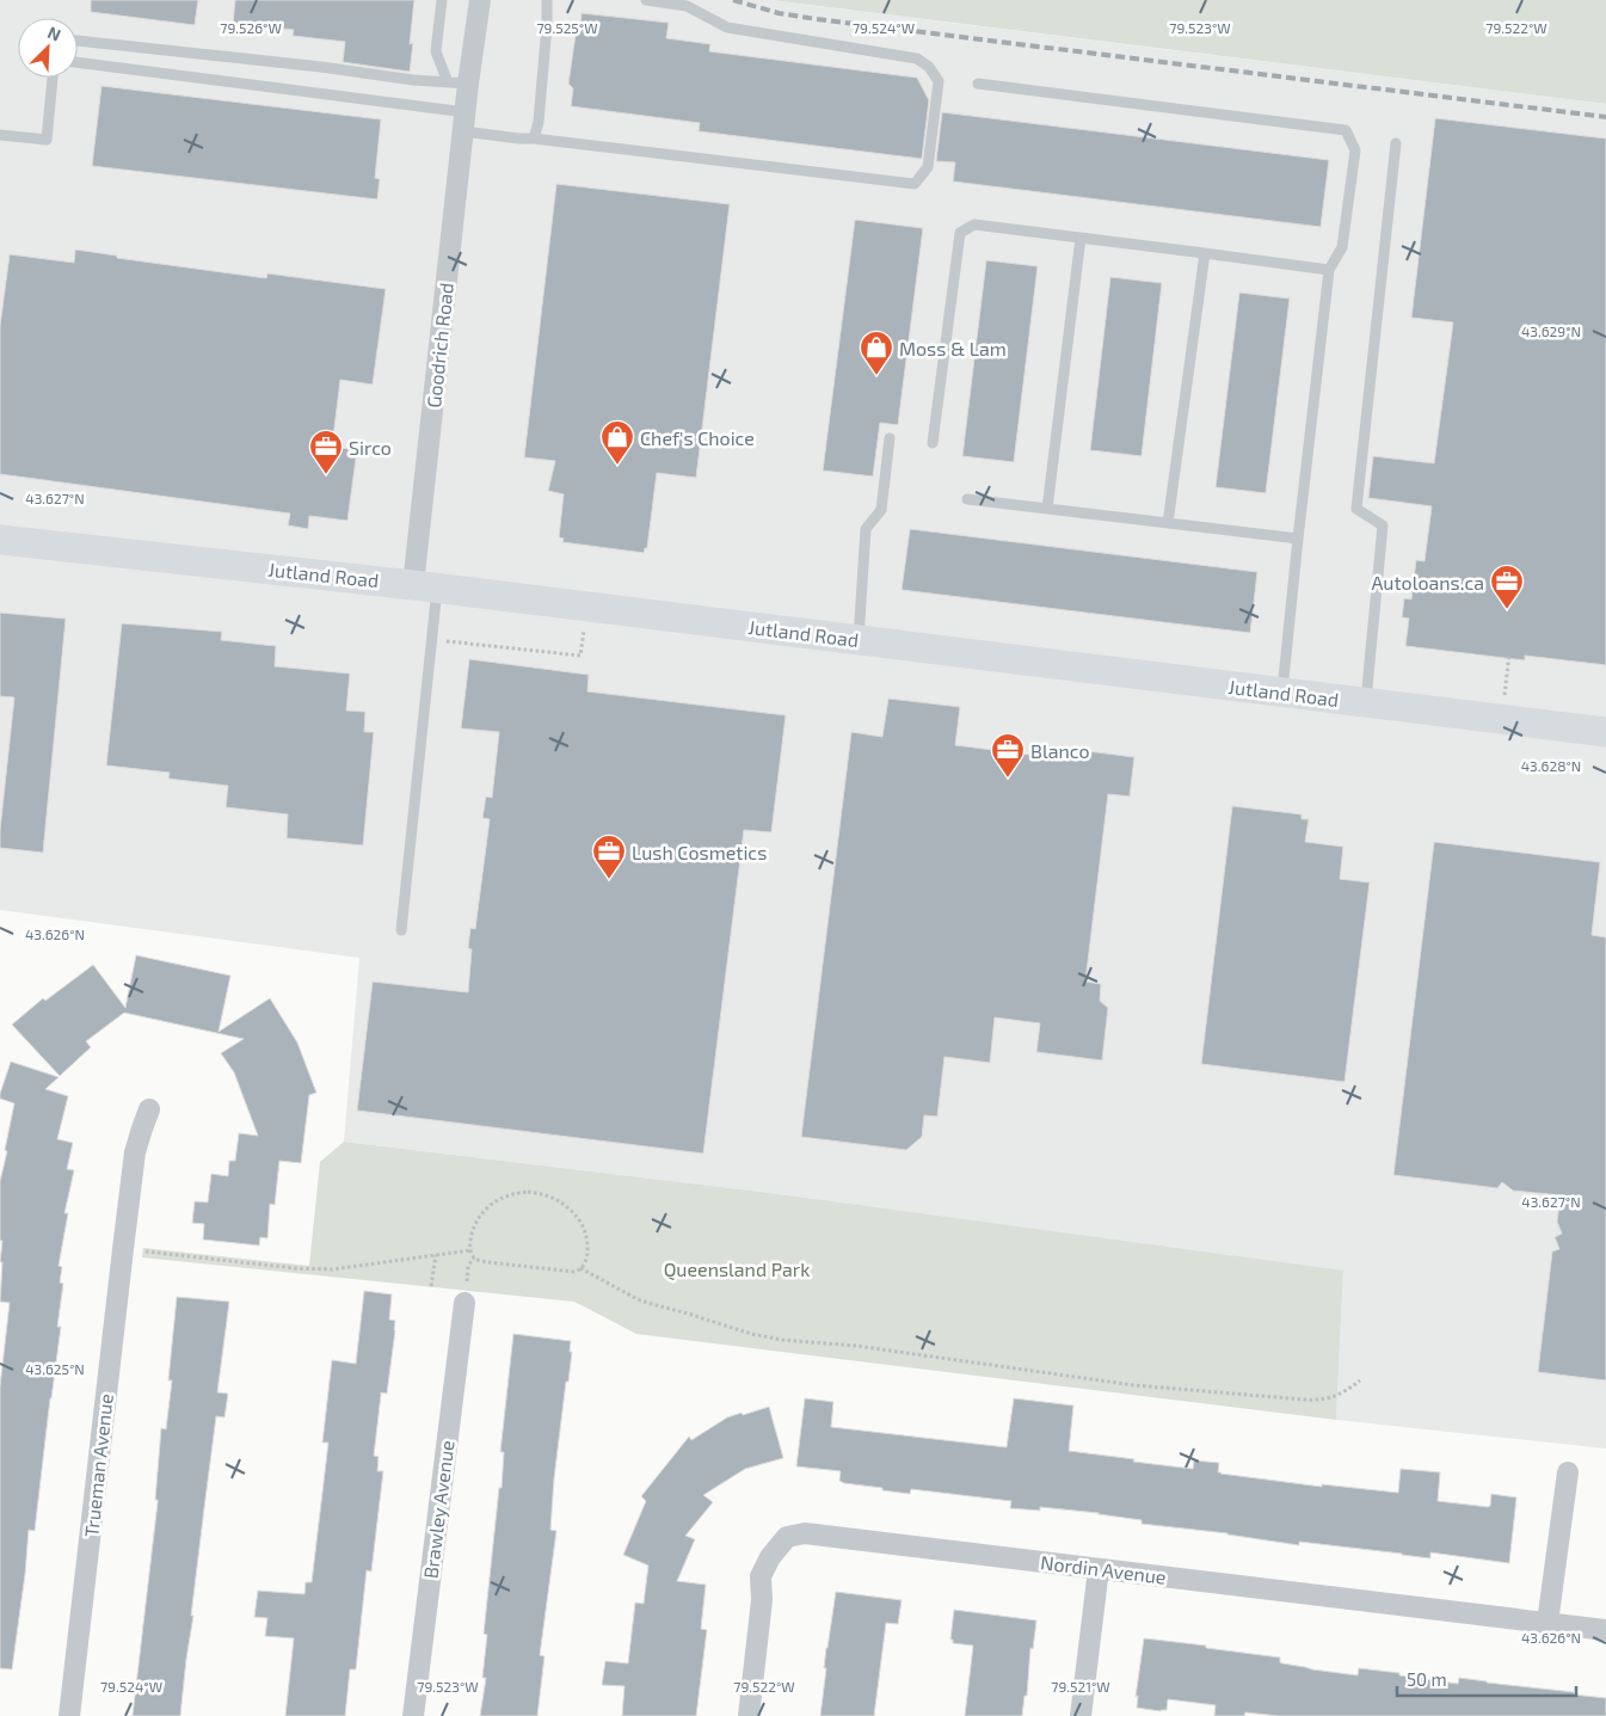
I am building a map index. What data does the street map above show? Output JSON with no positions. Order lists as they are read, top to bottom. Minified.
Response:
{"streets":{"street":["Goodrich Road","Jutland Road","Trueman Avenue","Brawley Avenue","Nordin Avenue"]},"crossings":[["Goodrich Road","Jutland Road"]],"parks":["Queensland Park"],"places":{"shop":["Moss & Lam","Chef's Choice"],"office":["Sirco","Autoloans.ca","Blanco","Lush Cosmetics"]},"scale_bar":"50 m","north":"top right","coordinates":["79.526°W","79.525°W","79.524°W","79.523°W","79.522°W","43.629°N","43.627°N","43.628°N","43.626°N","43.625°N","79.521°W"]}
